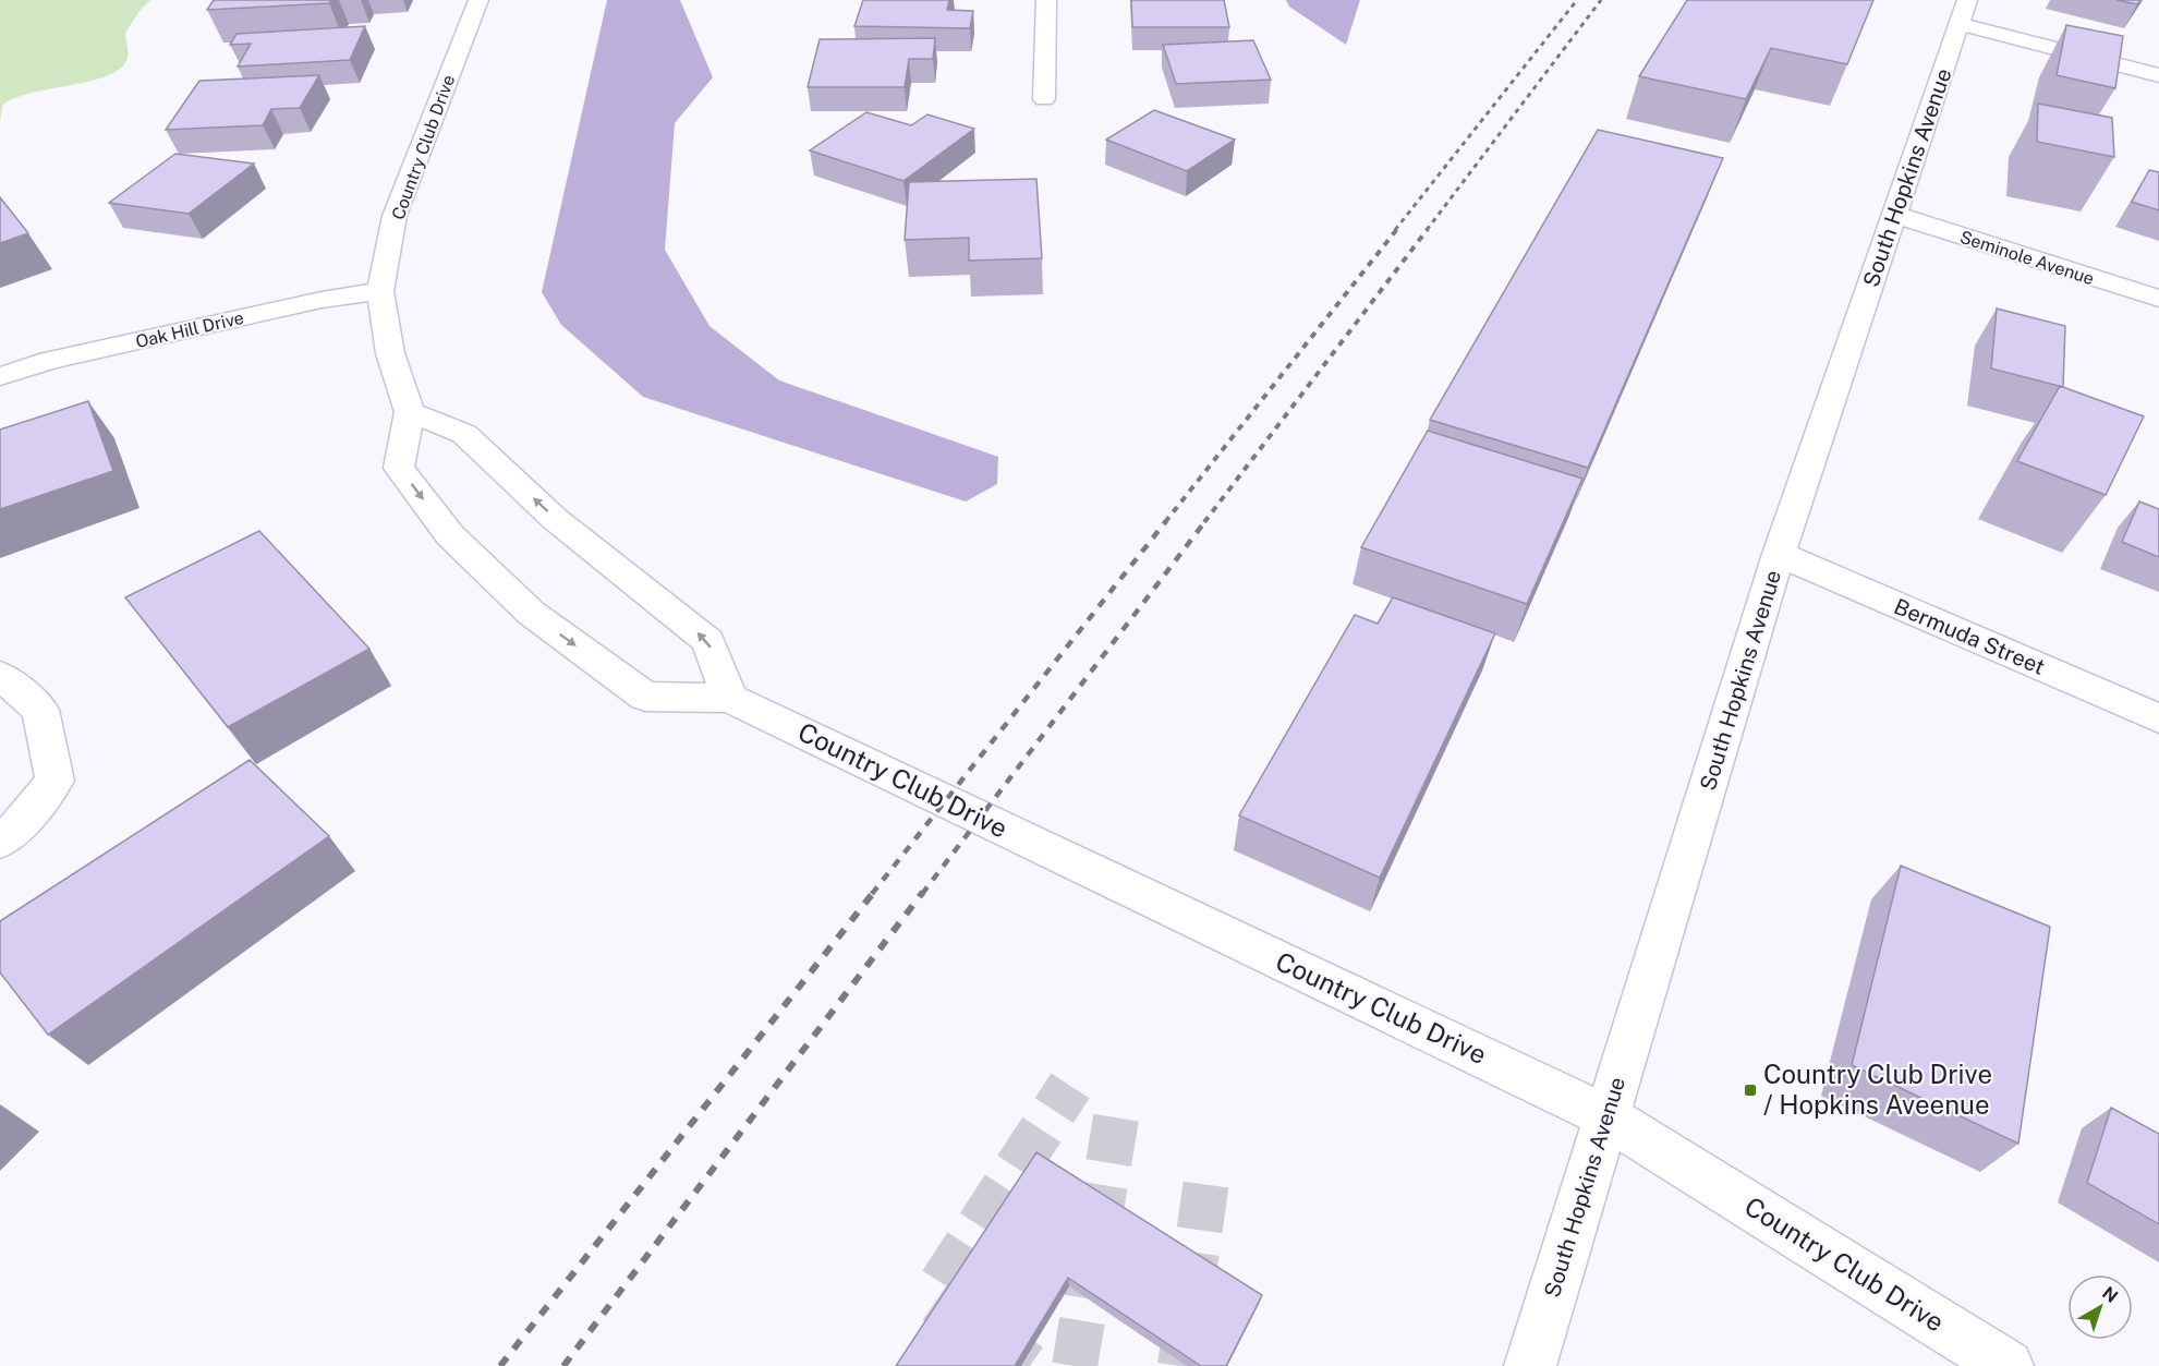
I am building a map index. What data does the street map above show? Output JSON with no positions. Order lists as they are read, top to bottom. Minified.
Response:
{"streets":{"street":["Country Club Drive","South Hopkins Avenue","Seminole Avenue","Oak Hill Drive","Bermuda Street"]},"crossings":[["Country Club Drive","South Hopkins Avenue"],["Country Club Drive","Oak Hill Drive"],["South Hopkins Avenue","Seminole Avenue"],["South Hopkins Avenue","Bermuda Street"]],"places":{"transit":["Country Club Drive / Hopkins Aveenue"]},"north":"top right"}
